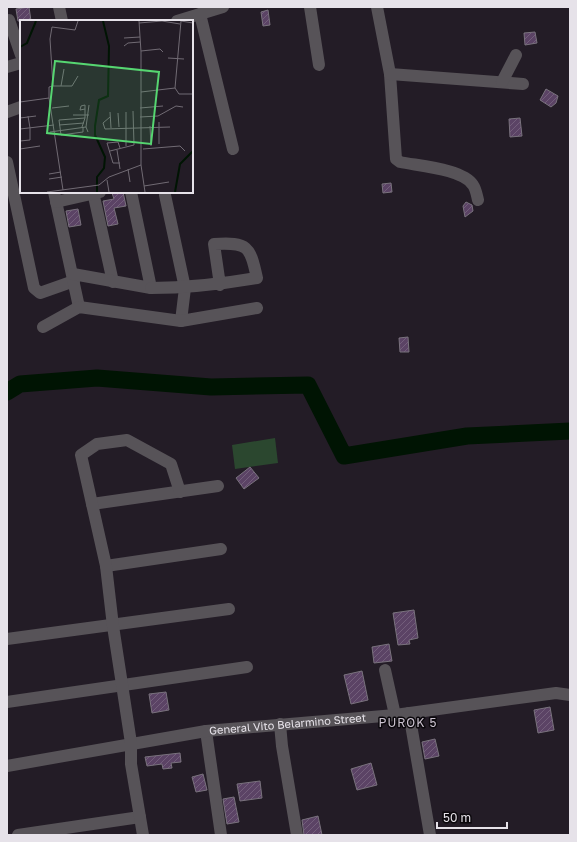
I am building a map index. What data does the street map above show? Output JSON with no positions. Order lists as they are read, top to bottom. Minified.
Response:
{"streets":{"street":["General Vito Belarmino Street"]},"districts":["PUROK 5"],"scale_bar":"50 m"}
